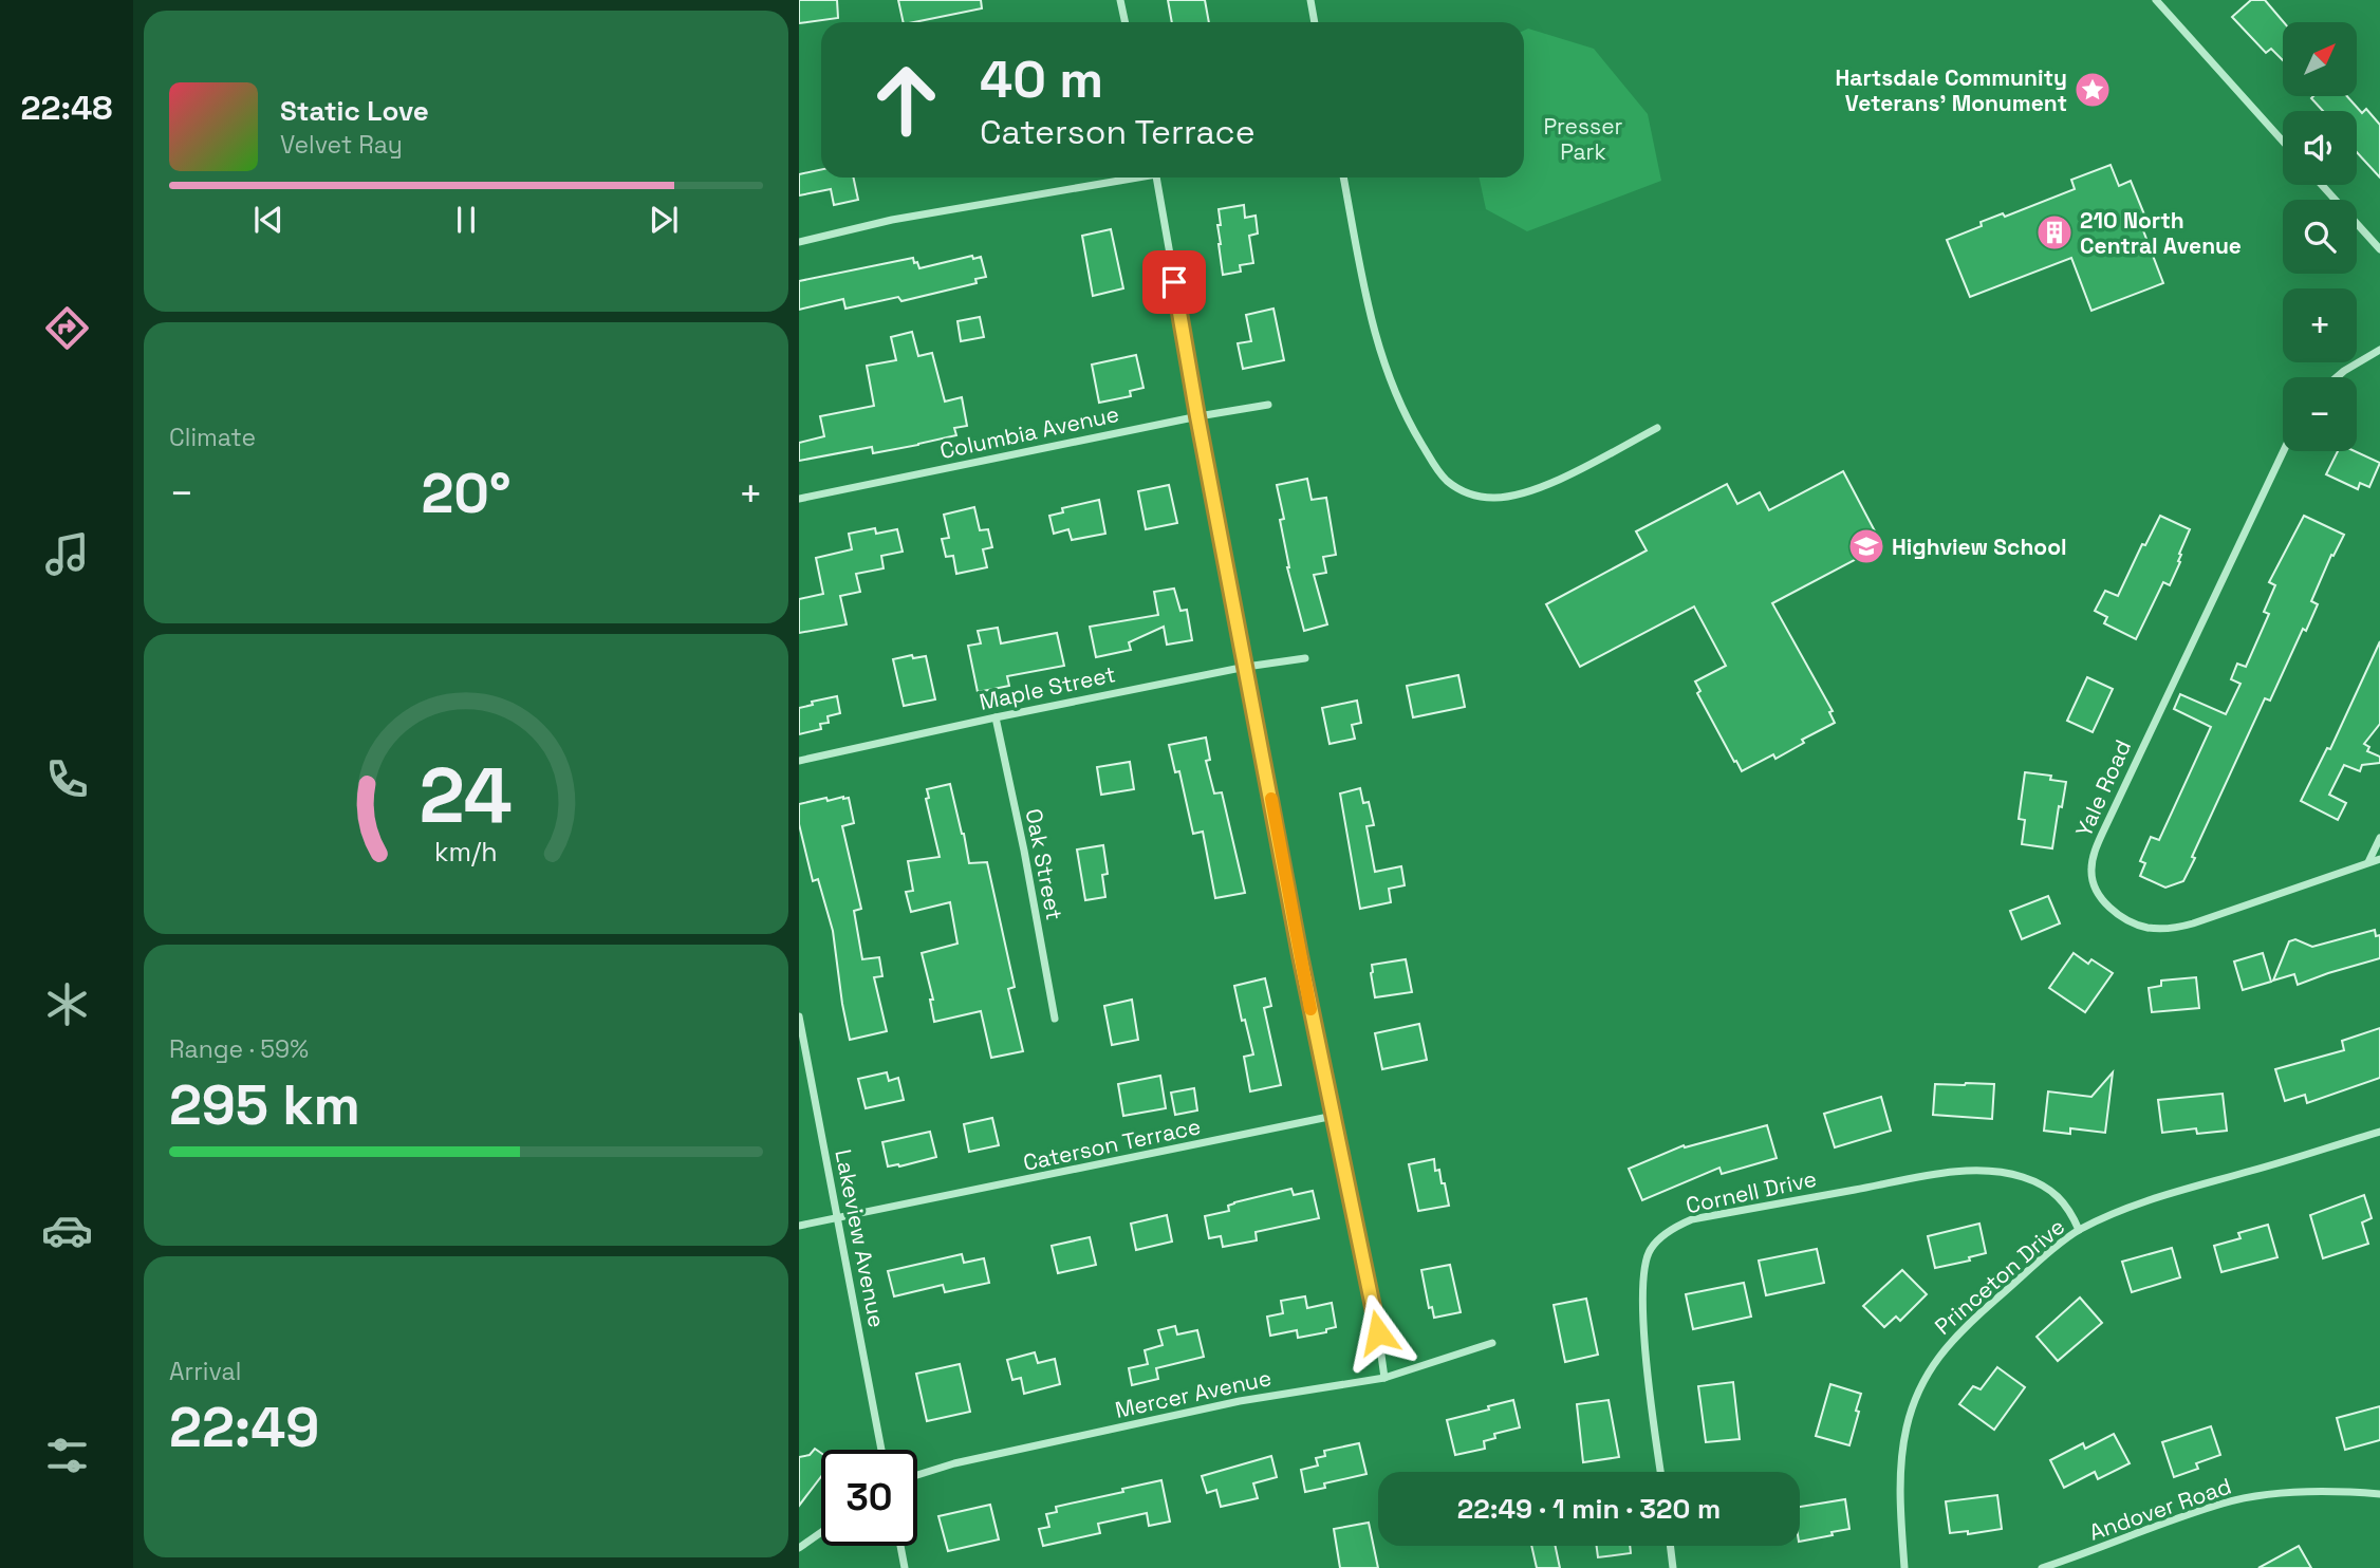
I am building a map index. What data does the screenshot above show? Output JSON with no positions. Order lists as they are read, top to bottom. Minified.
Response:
{"streets":{"street":["Columbia Avenue","Maple Street","Yale Road","Oak Street","Caterson Terrace","Cornell Drive","Lakeview Avenue","Princeton Drive","Mercer Avenue","Andover Road"]},"crossings":[["Maple Street","Oak Street"],["Caterson Terrace","Lakeview Avenue"],["Cornell Drive","Princeton Drive"]],"parks":["Presser Park"],"places":{"place":["Hartsdale Community Veterans' Monument"],"building":["210 North Central Avenue"],"school or university":["Highview School"]},"north":"top right","page":{"tabs":"22:48","map_buttons":["+","−"],"turn":["40 m","Caterson Terrace"],"song":["Static Love","Velvet Ray"],"tile":["Climate",["Range · 59%","295 km"],["Arrival","22:49"]],"heat":["−","20°","+"],"limit":"30","trip":"22:49 · 1 min · 320 m","gauge":["24","km/h"]}}
